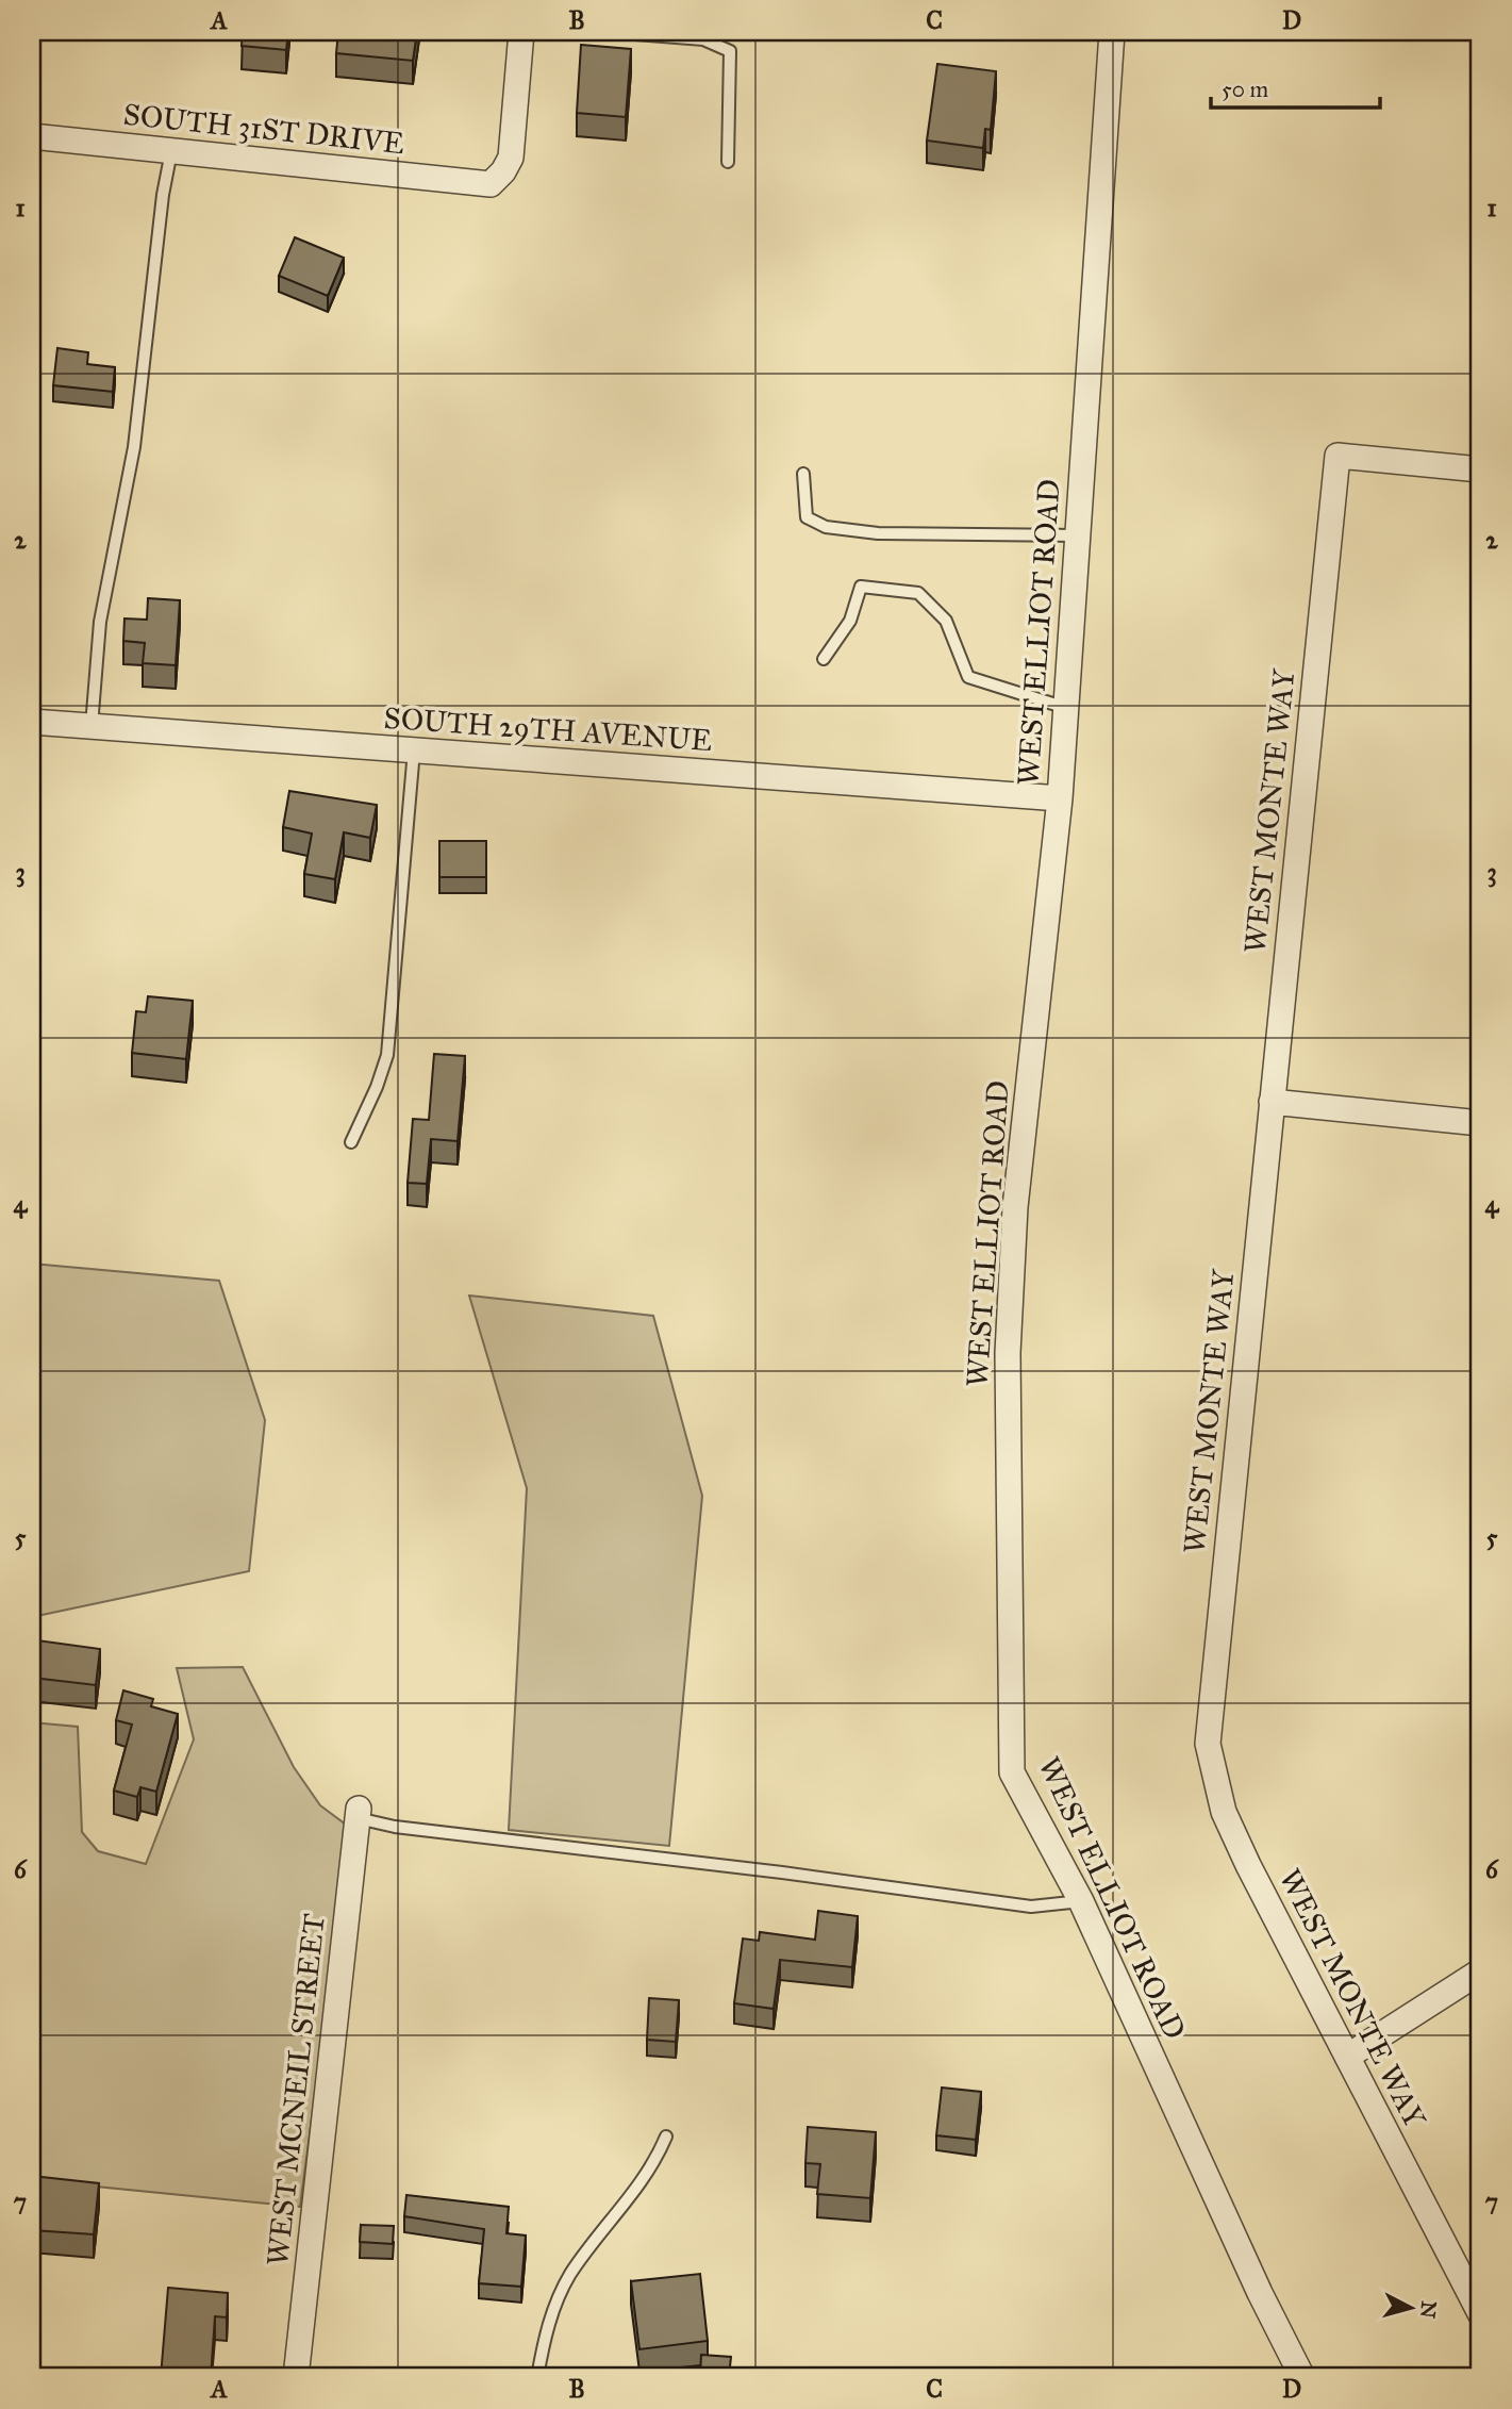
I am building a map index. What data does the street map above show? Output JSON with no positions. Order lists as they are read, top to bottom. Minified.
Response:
{"streets":{"street":["SOUTH 31ST DRIVE","WEST ELLIOT ROAD","SOUTH 29TH AVENUE","WEST MONTE WAY","WEST MCNEIL STREET"]},"crossings":[["WEST ELLIOT ROAD","SOUTH 29TH AVENUE"]],"scale_bar":"50 m","north":"right","grid":{"columns":["A","B","C","D"],"rows":["1","2","3","4","5","6","7"]}}
